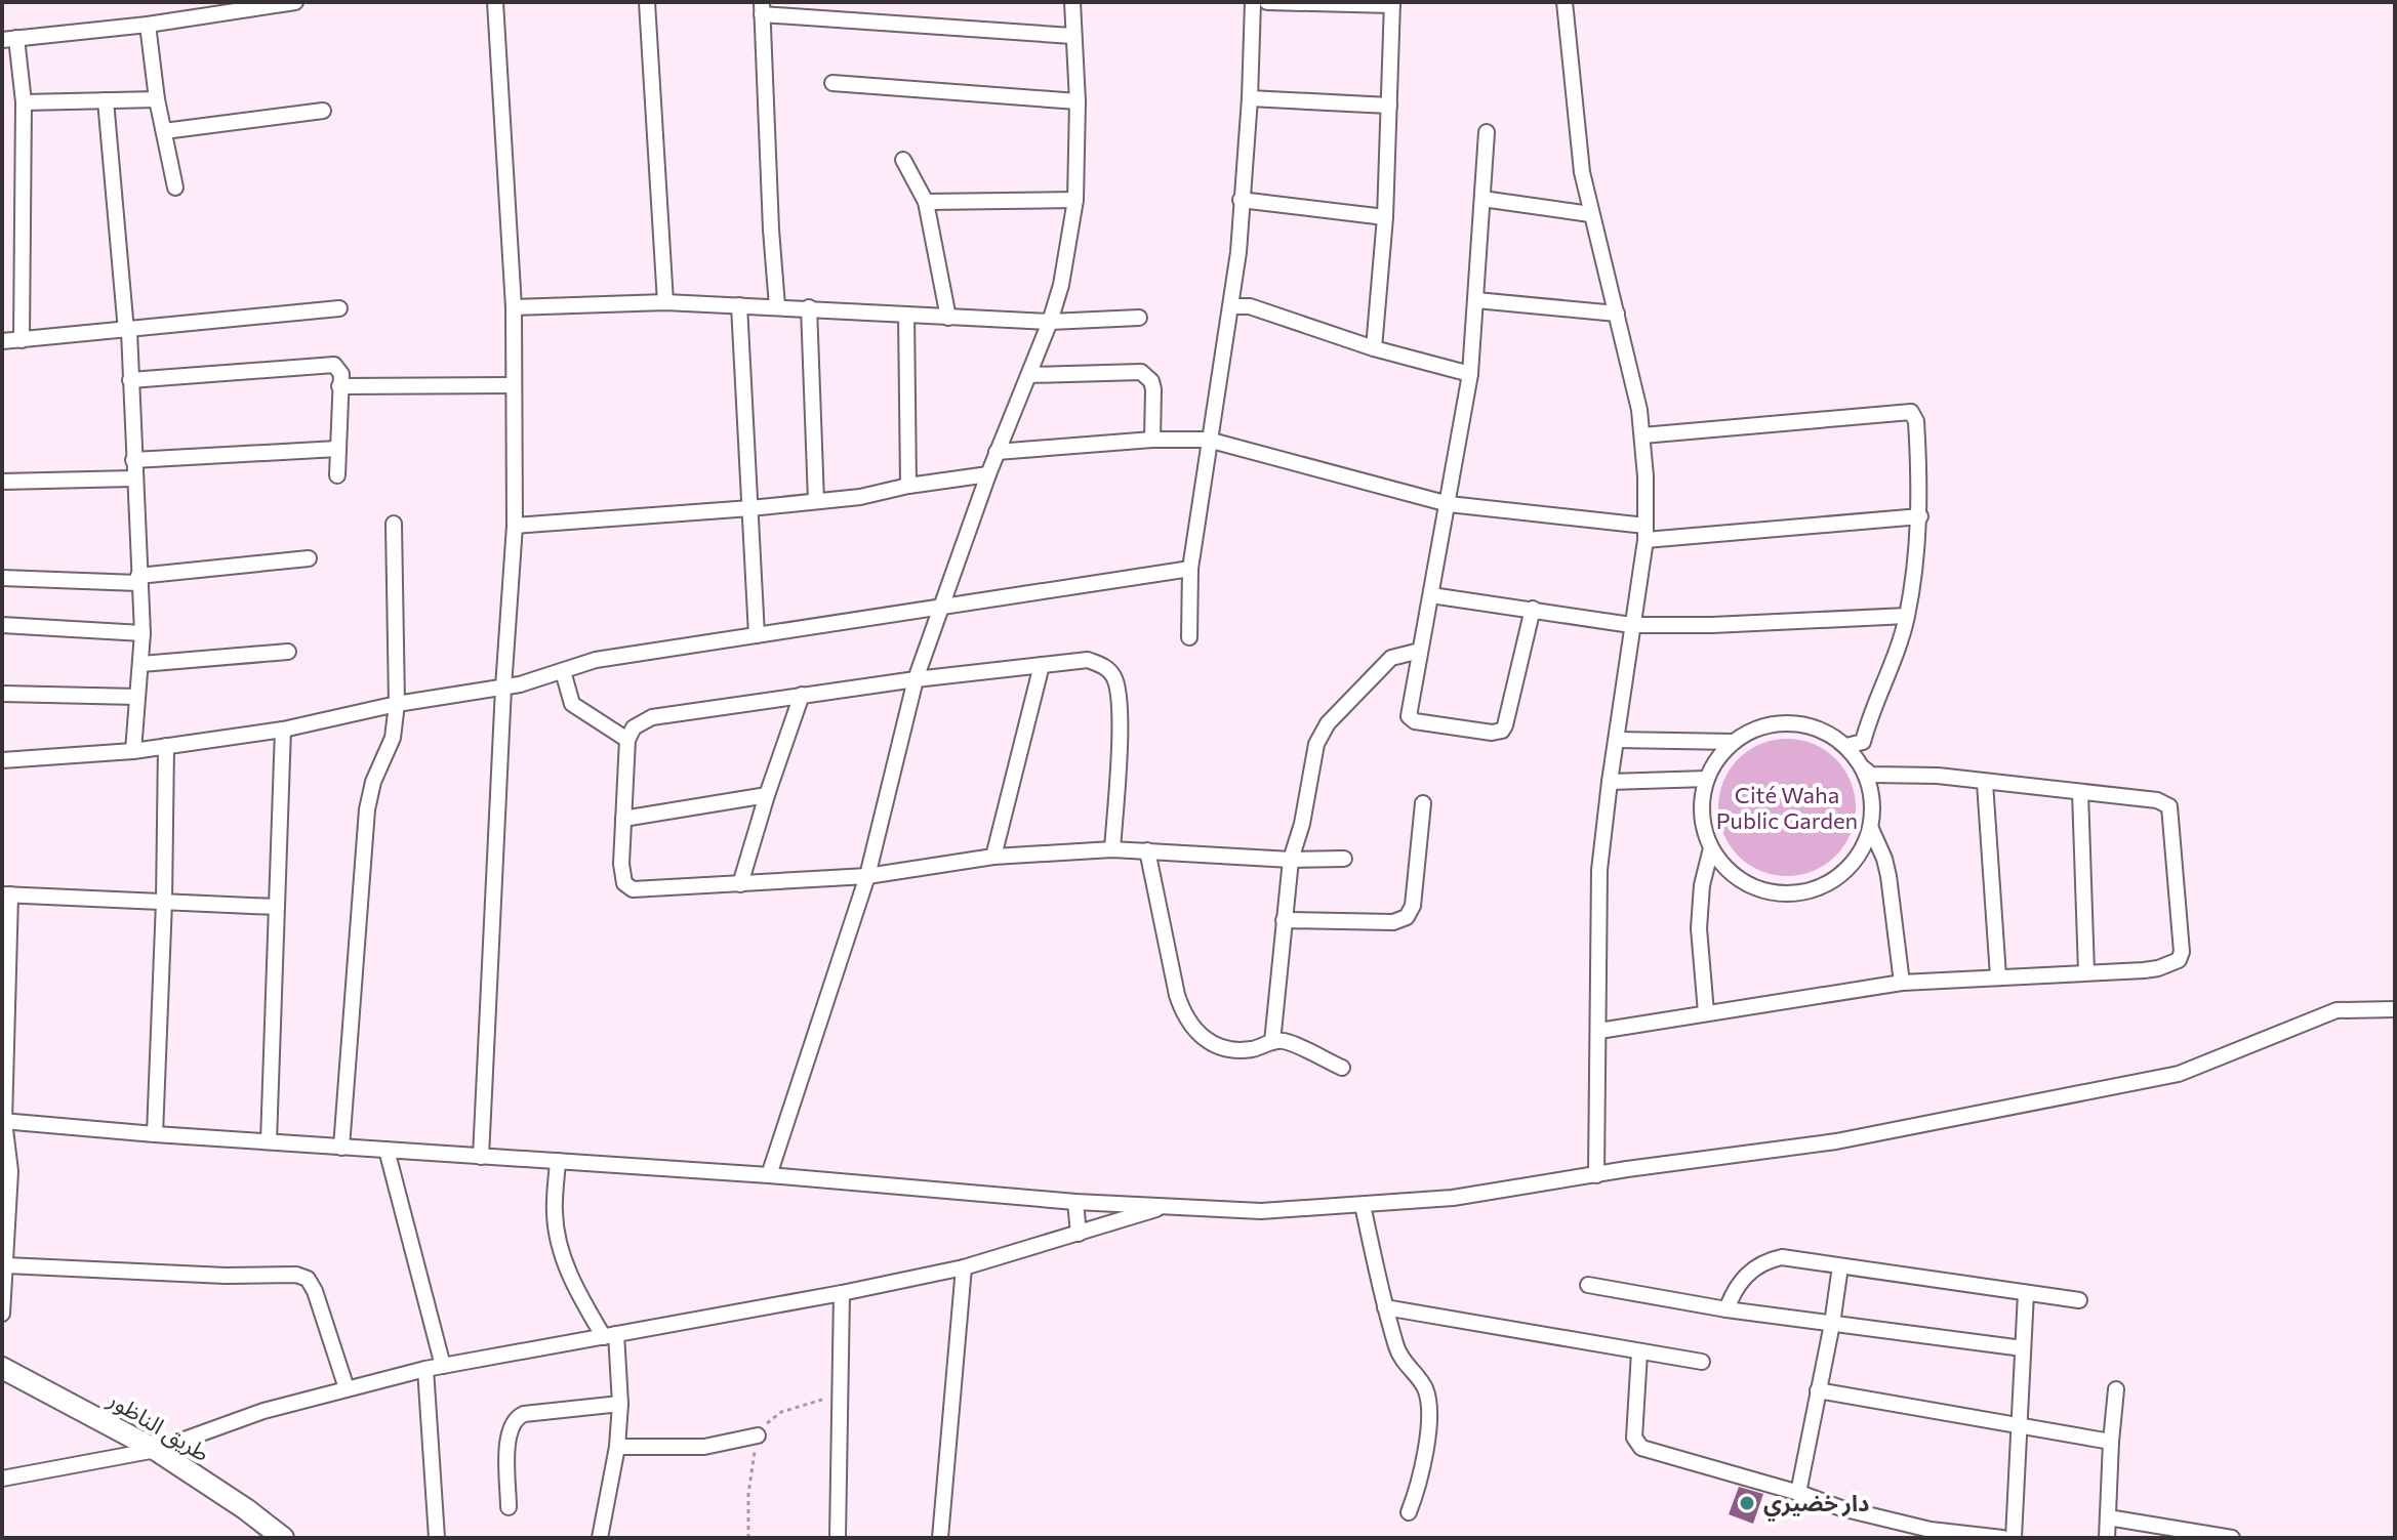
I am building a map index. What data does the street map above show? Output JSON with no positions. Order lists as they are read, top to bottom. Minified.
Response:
{"streets":{"street":["طريق الناظور"]},"parks":["Cité Waha Public Garden"],"places":["دار خضيري"]}
